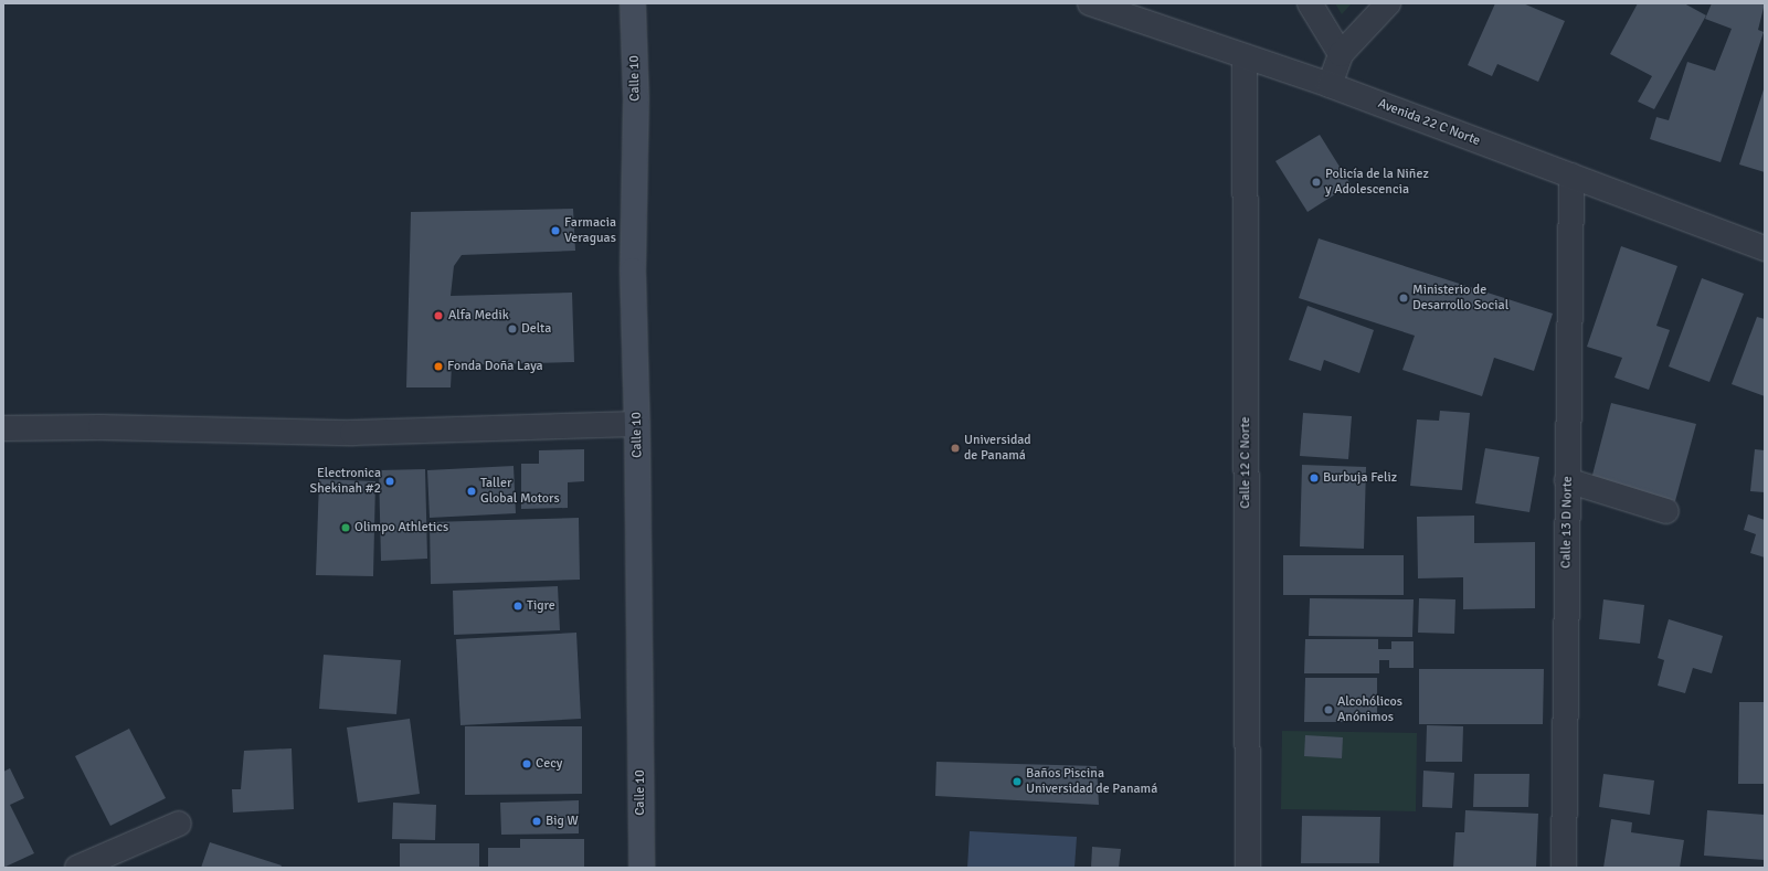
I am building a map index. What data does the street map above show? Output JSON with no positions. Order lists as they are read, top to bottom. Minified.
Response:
{"streets":{"main road":["Calle 10"],"street":["Avenida 22 C Norte","Calle 12 C Norte","Calle 13 D Norte"]},"crossings":[["Avenida 22 C Norte","Calle 12 C Norte"],["Avenida 22 C Norte","Calle 13 D Norte"]],"places":["Policía de la Niñez y Adolescencia","Farmacia Veraguas","Ministerio de Desarrollo Social","Alfa Medik","Delta","Fonda Doña Laya","Universidad de Panamá","Burbuja Feliz","Electronica Shekinah #2","Taller Global Motors","Olimpo Athletics","Tigre","Alcohólicos Anónimos","Cecy","Baños Piscina Universidad de Panamá","Big W"]}
